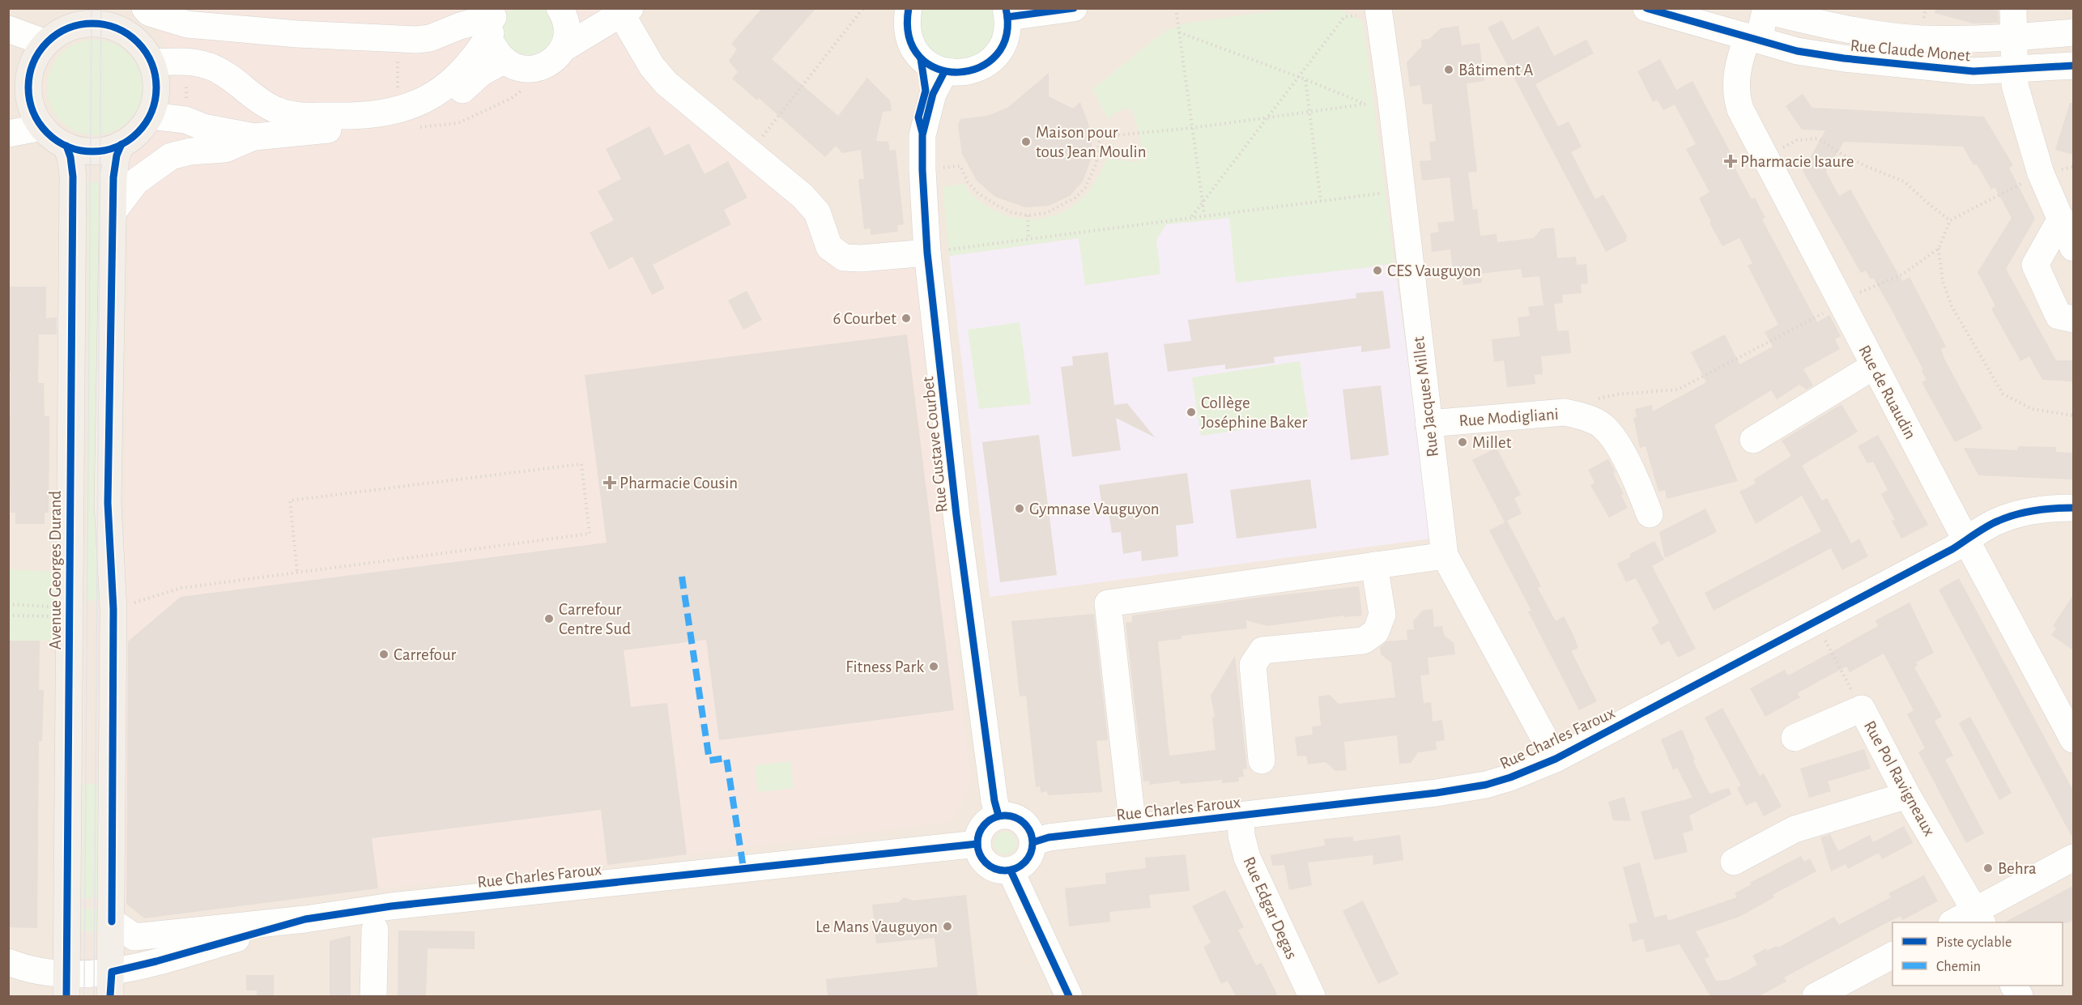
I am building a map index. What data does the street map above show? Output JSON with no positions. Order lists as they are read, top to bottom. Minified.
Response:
{"streets":{"main road":["Avenue Georges Durand"],"street":["Rue Claude Monet","Rue de Ruaudin","Rue Jacques Millet","Rue Modigliani","Rue Gustave Courbet","Rue Charles Faroux","Rue Pol Ravigneaux","Rue Edgar Degas"]},"crossings":[["Rue Claude Monet","Rue de Ruaudin"],["Rue de Ruaudin","Rue Charles Faroux"],["Rue Jacques Millet","Rue Modigliani"],["Rue Jacques Millet","Rue Charles Faroux"],["Rue Gustave Courbet","Rue Charles Faroux"],["Avenue Georges Durand","Rue Charles Faroux"],["Rue Charles Faroux","Rue Edgar Degas"]],"places":{"other":["Bâtiment A","Maison pour tous Jean Moulin","CES Vauguyon","6 Courbet","Collège Joséphine Baker","Millet","Gymnase Vauguyon","Carrefour Centre Sud","Carrefour","Fitness Park","Behra","Le Mans Vauguyon"],"health":["Pharmacie Isaure","Pharmacie Cousin"]},"legend":["Piste cyclable","Chemin"]}
